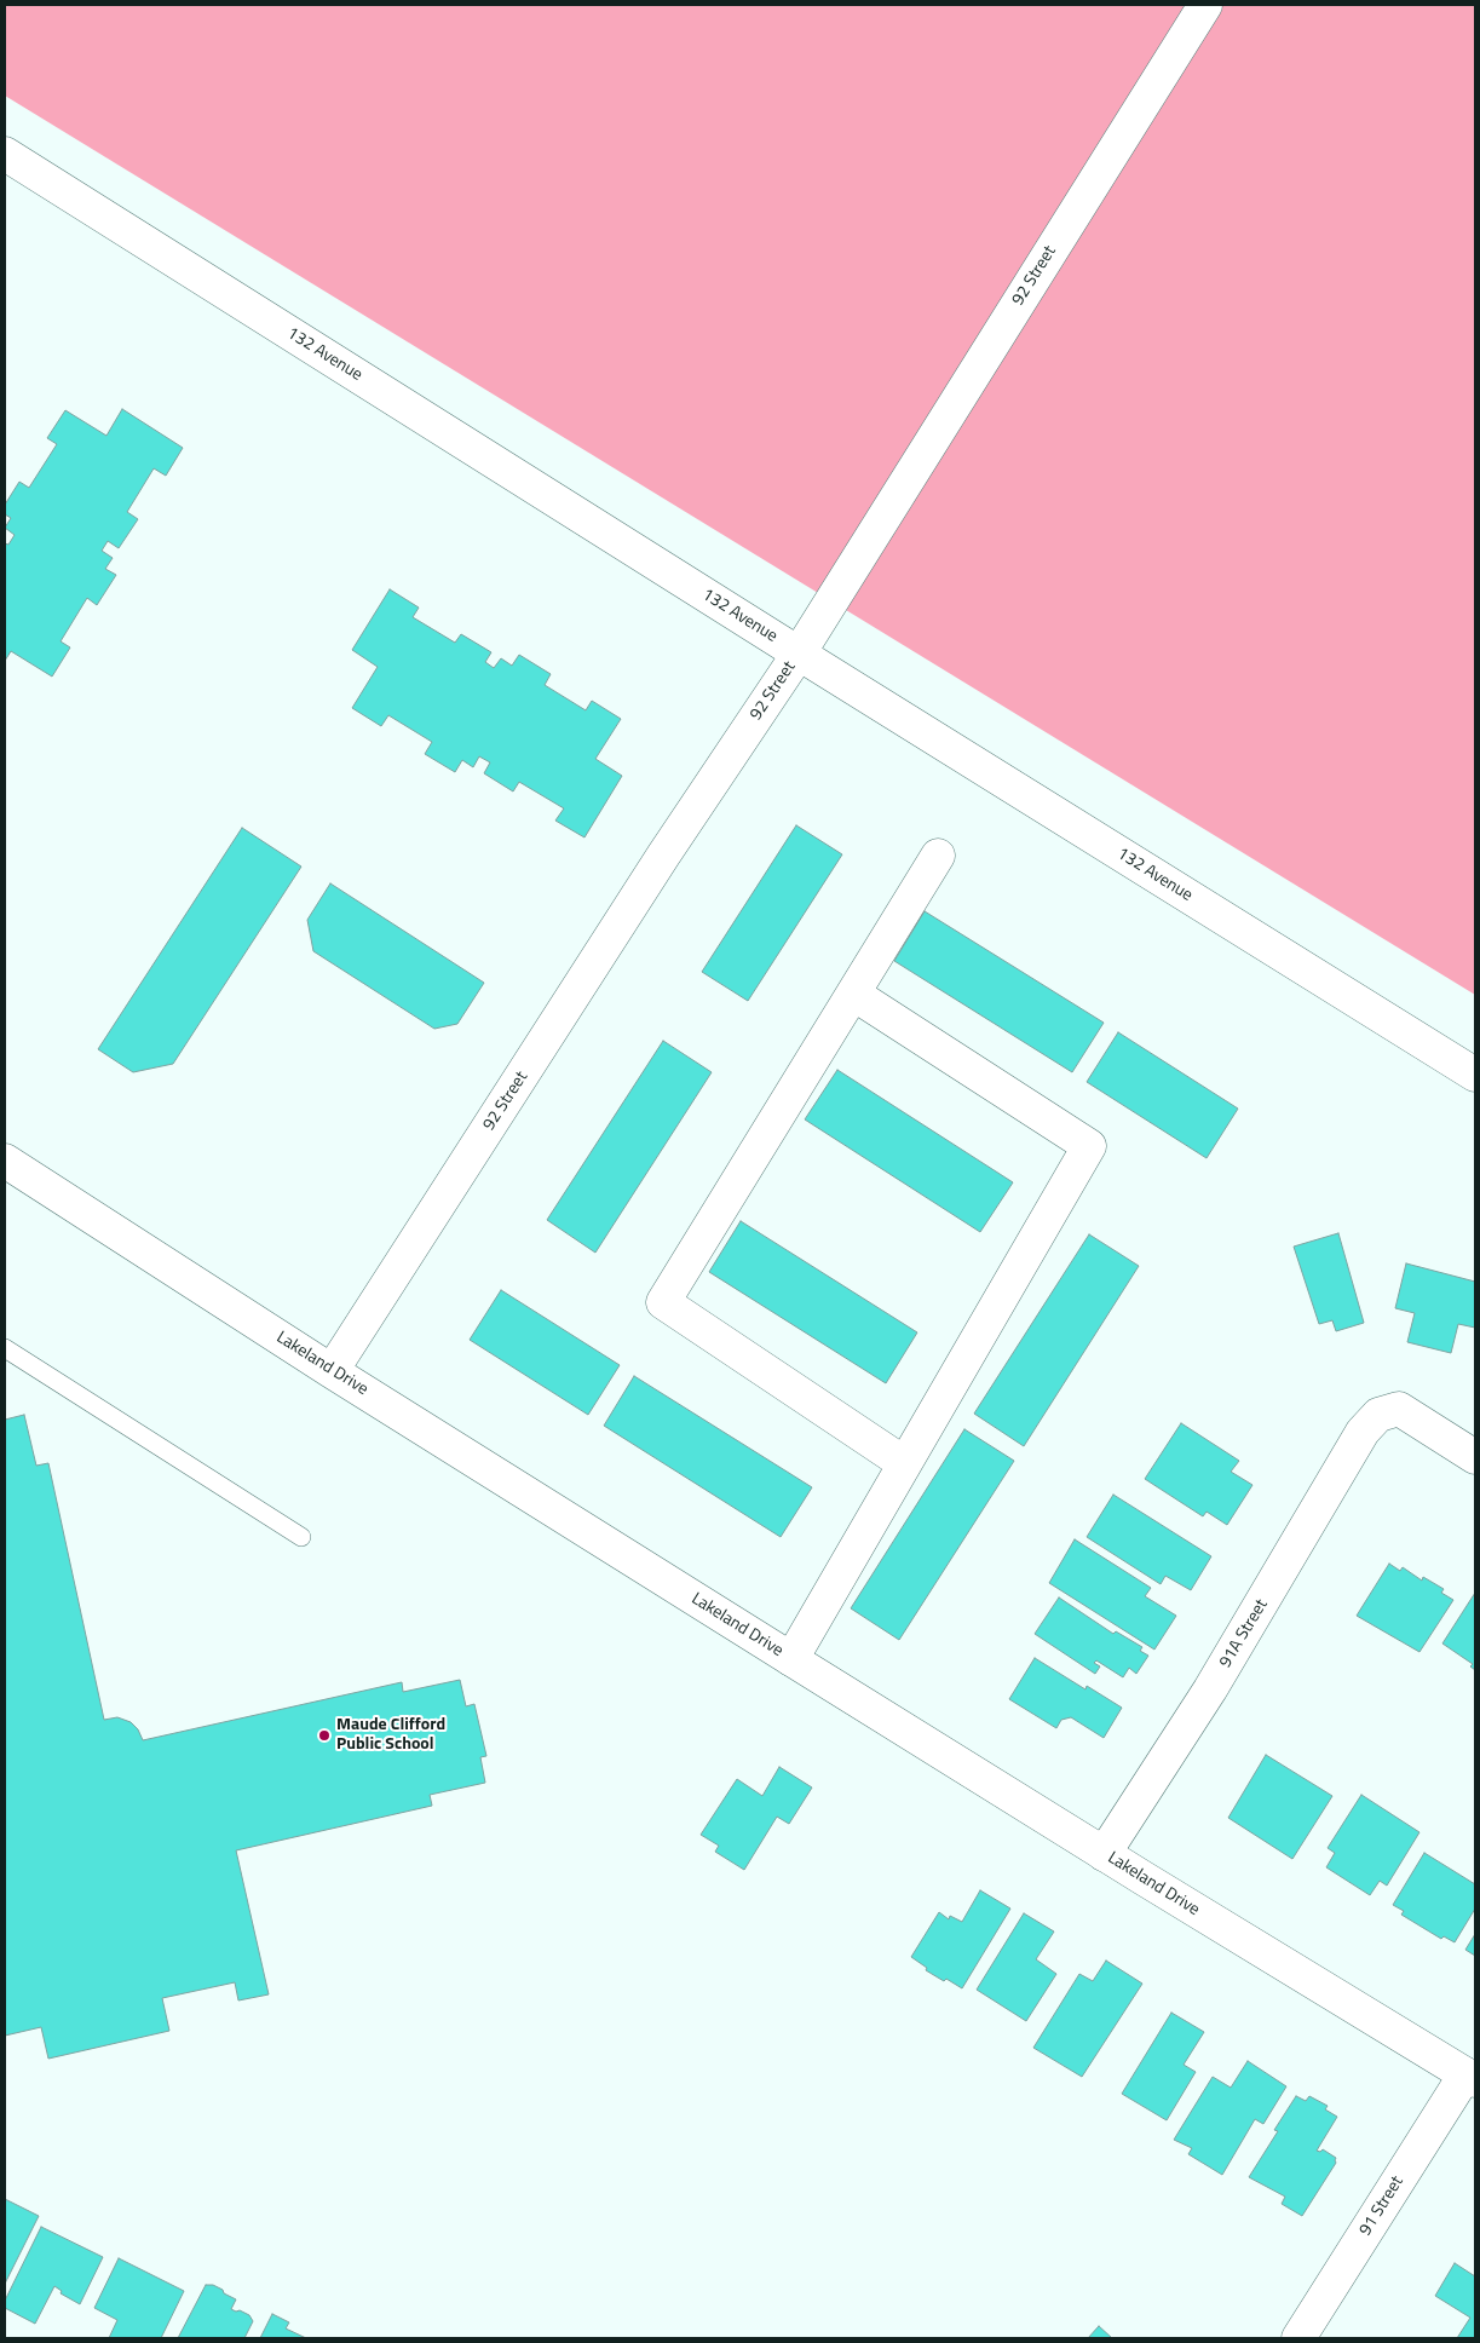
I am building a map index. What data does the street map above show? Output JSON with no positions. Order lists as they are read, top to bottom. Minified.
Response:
{"streets":{"street":["92 Street","132 Avenue","Lakeland Drive","91A Street","91 Street"]},"crossings":[["92 Street","132 Avenue"],["92 Street","Lakeland Drive"],["Lakeland Drive","91A Street"],["Lakeland Drive","91 Street"]],"places":["Maude Clifford Public School"]}
